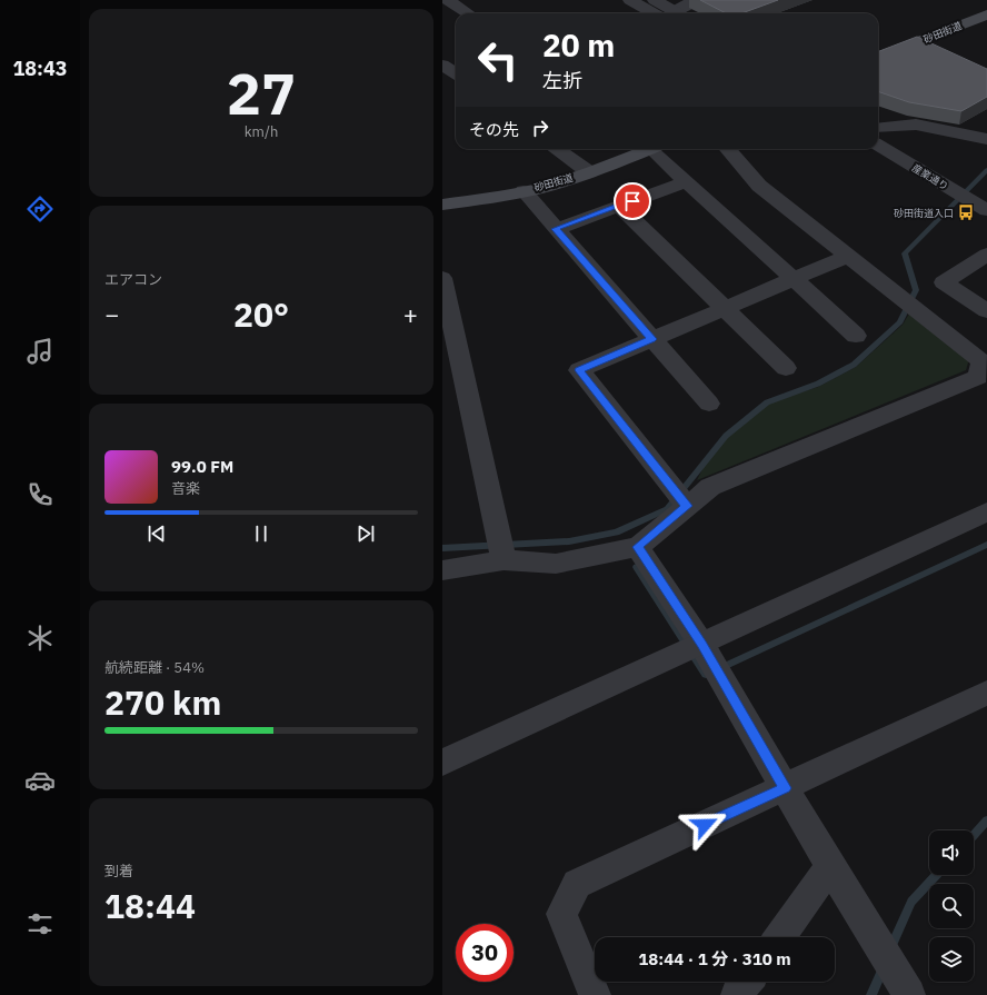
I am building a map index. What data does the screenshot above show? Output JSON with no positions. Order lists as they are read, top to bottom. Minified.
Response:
{"streets":{"main road":["砂田街道"],"street":["産業通り"]},"places":{"bus stop":["砂田街道入口"]},"page":{"tabs":"18:43","tile":[["27","km/h"],"エアコン",["航続距離 · 54%","270 km"],["到着","18:44"]],"turn":["20 m","左折"],"then":"その先","heat":["−","20°","+"],"song":["99.0 FM","音楽"],"limit":"30","trip":"18:44 · 1 分 · 310 m"}}
